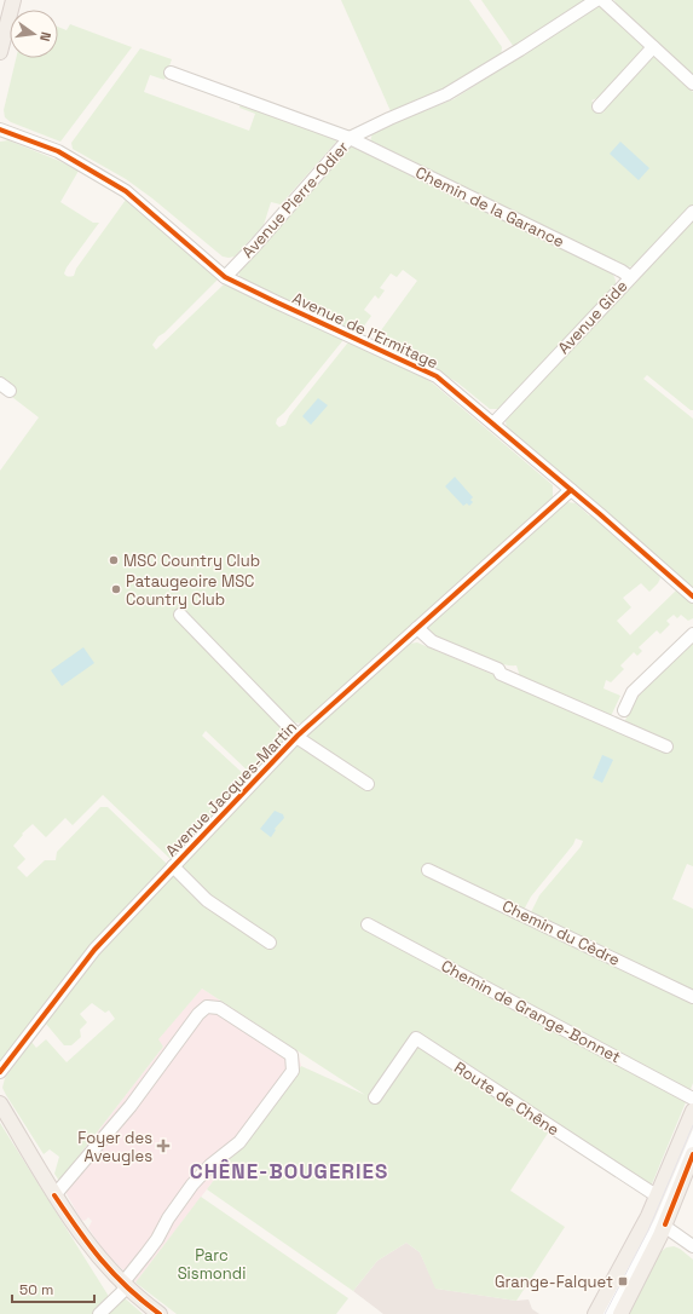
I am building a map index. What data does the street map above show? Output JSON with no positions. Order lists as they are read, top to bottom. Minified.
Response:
{"streets":{"street":["Avenue Pierre-Odier","Chemin de la Garance","Avenue Gide","Avenue de l'Ermitage","Avenue Jacques-Martin","Chemin du Cèdre","Chemin de Grange-Bonnet","Route de Chêne"]},"crossings":[["Avenue Pierre-Odier","Chemin de la Garance"],["Avenue Pierre-Odier","Avenue de l'Ermitage"],["Chemin de la Garance","Avenue Gide"],["Avenue Gide","Avenue de l'Ermitage"],["Avenue de l'Ermitage","Avenue Jacques-Martin"]],"districts":["CHÊNE-BOUGERIES"],"parks":["Parc Sismondi"],"places":{"other":["MSC Country Club","Pataugeoire MSC Country Club"],"health":["Foyer des Aveugles"],"transit":["Grange-Falquet"]},"scale_bar":"50 m","north":"right"}
